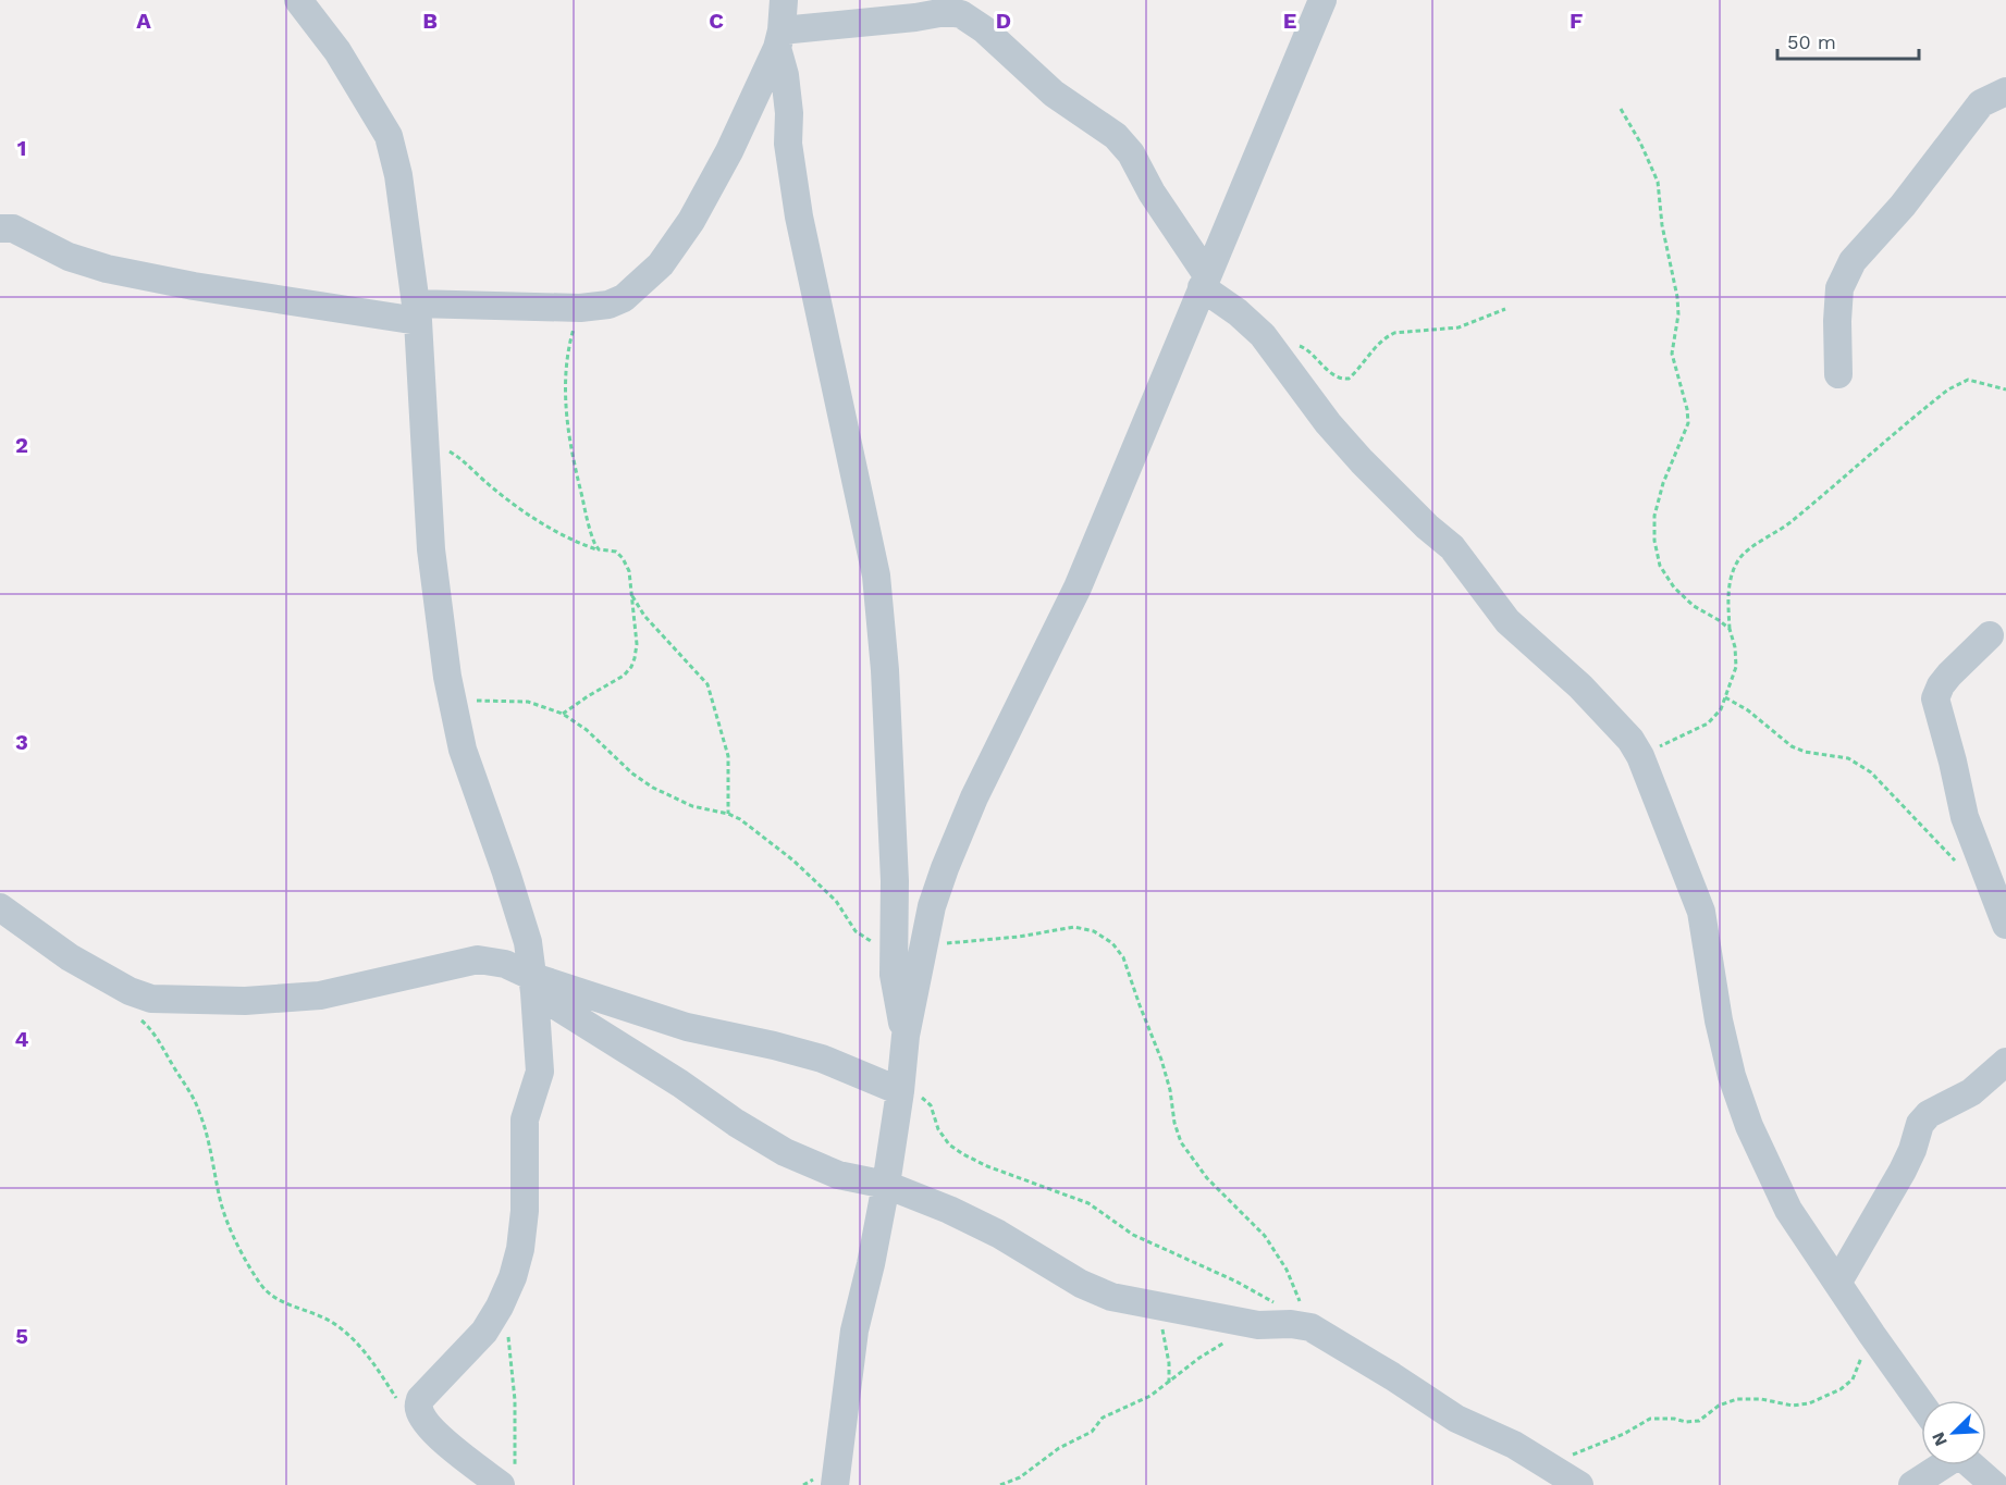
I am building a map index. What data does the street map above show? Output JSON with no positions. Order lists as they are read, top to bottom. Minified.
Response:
{"scale_bar":"50 m","north":"bottom left","grid":{"columns":["A","B","C","D","E","F"],"rows":["1","2","3","4","5"]}}
